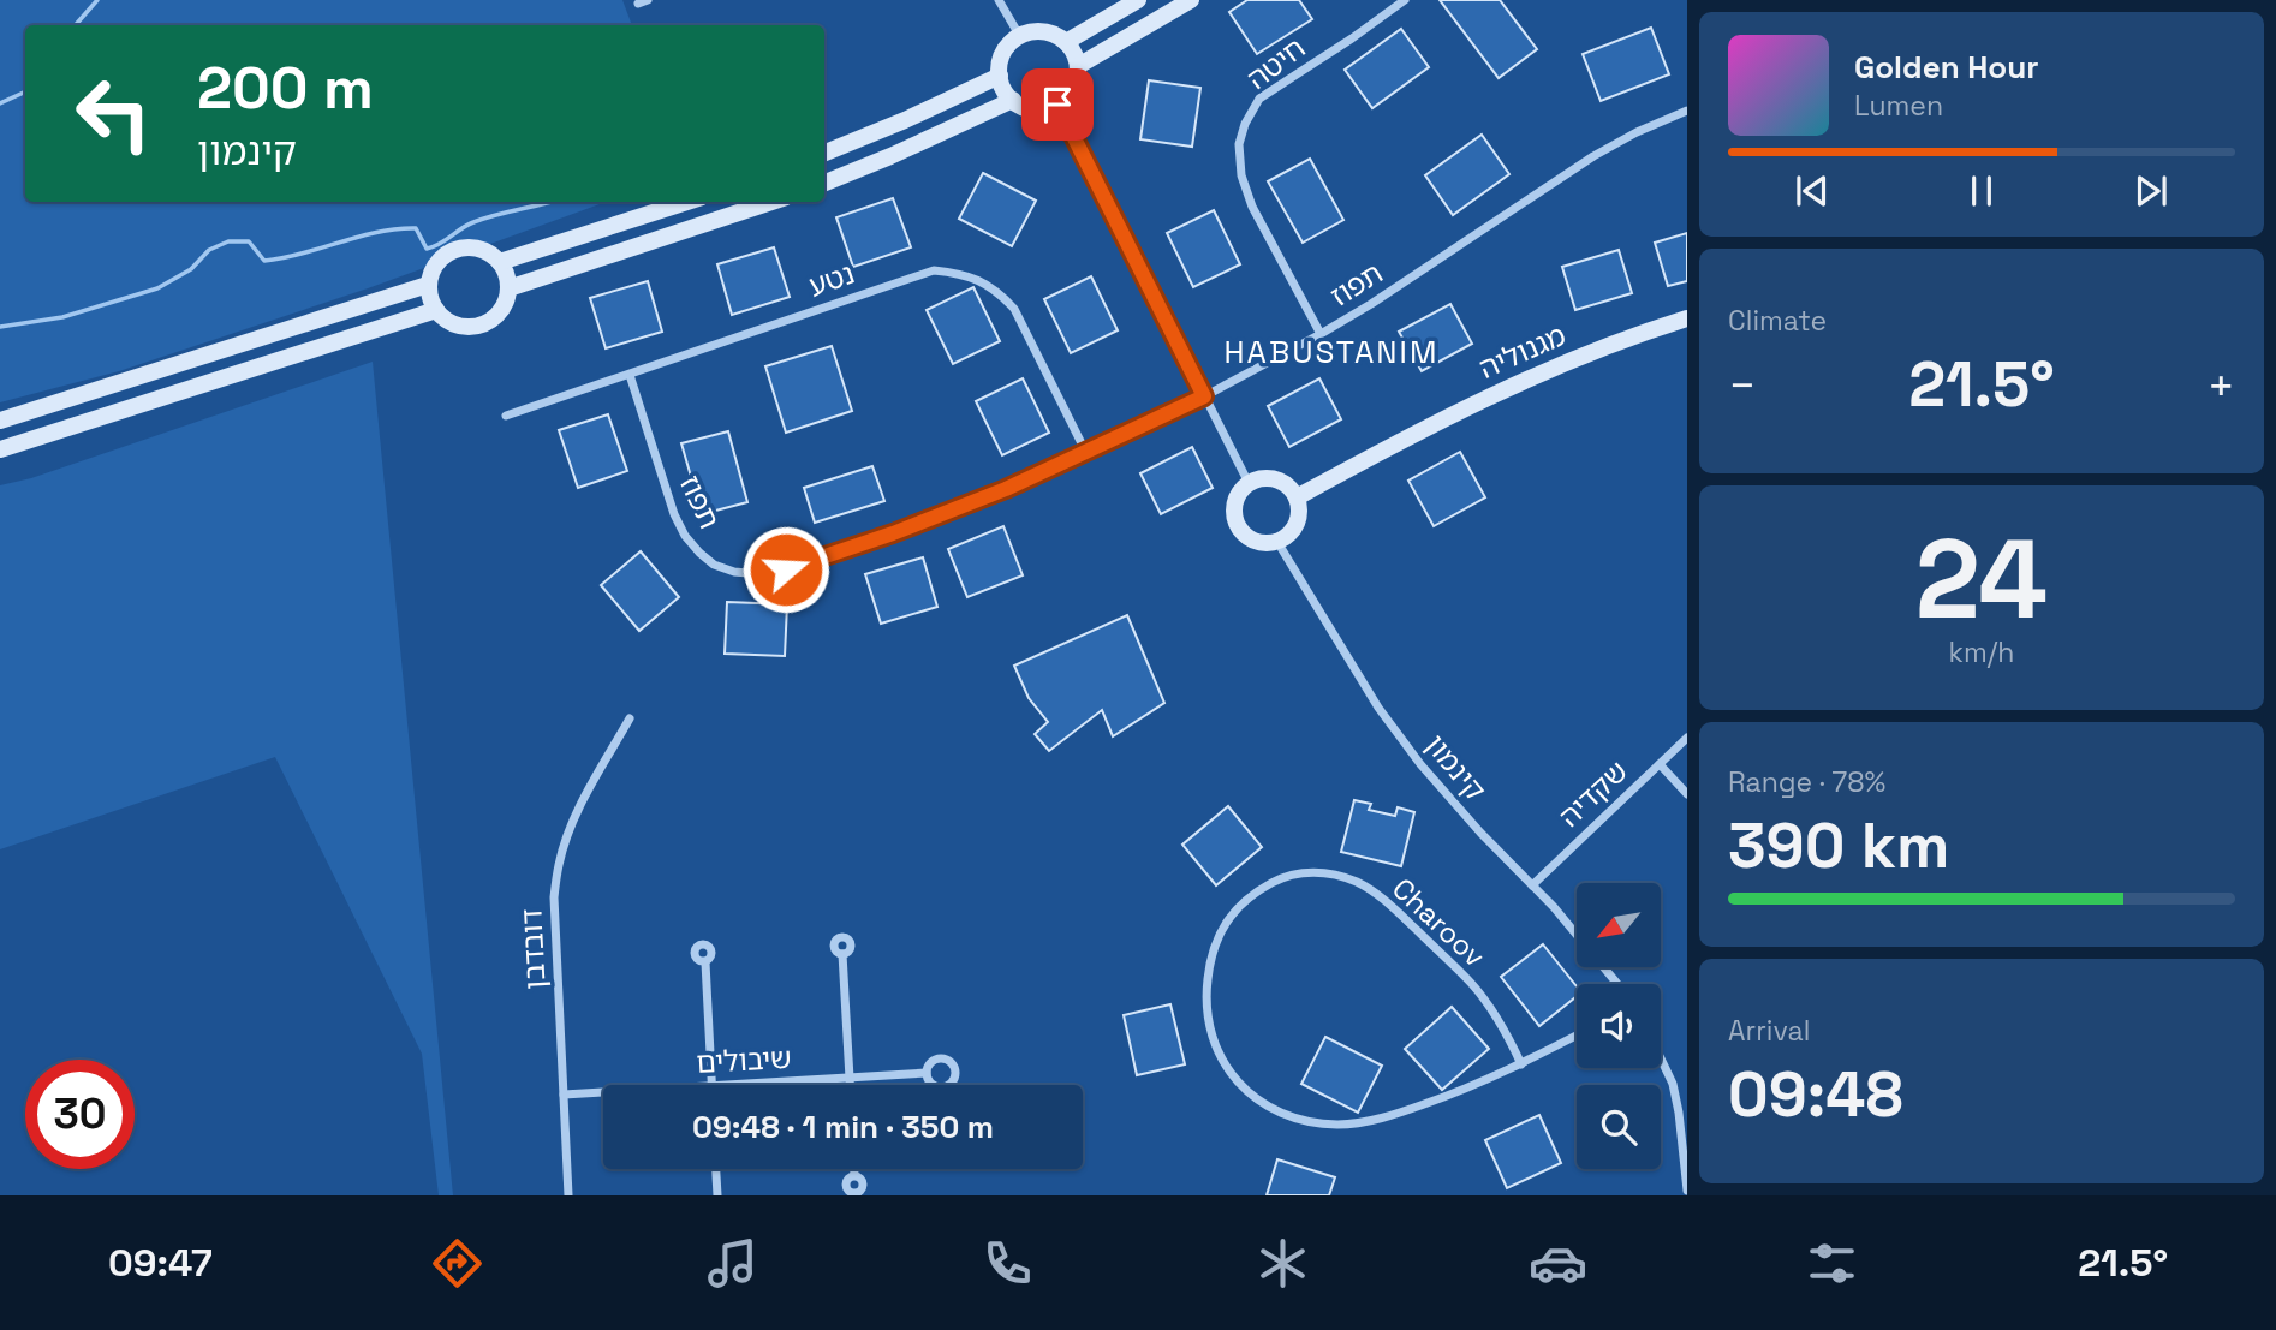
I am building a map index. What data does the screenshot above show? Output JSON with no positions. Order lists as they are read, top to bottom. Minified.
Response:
{"streets":{"main road":["מגנוליה"],"street":["חיטה","נטע","תפוז","קינמון","שקדיה","Charoov","דובדבן","שיבולים"]},"crossings":[["חיטה","תפוז"],["נטע","תפוז"],["מגנוליה","קינמון"],["קינמון","שקדיה"],["דובדבן","שיבולים"]],"districts":["HABUSTANIM"],"north":"bottom left","page":{"turn":["200 m","קינמון"],"song":["Golden Hour","Lumen"],"tile":["Climate",["24","km/h"],["Range · 78%","390 km"],["Arrival","09:48"]],"heat":["−","21.5°","+"],"limit":"30","trip":"09:48 · 1 min · 350 m","tabs":["09:47","21.5°"]}}
